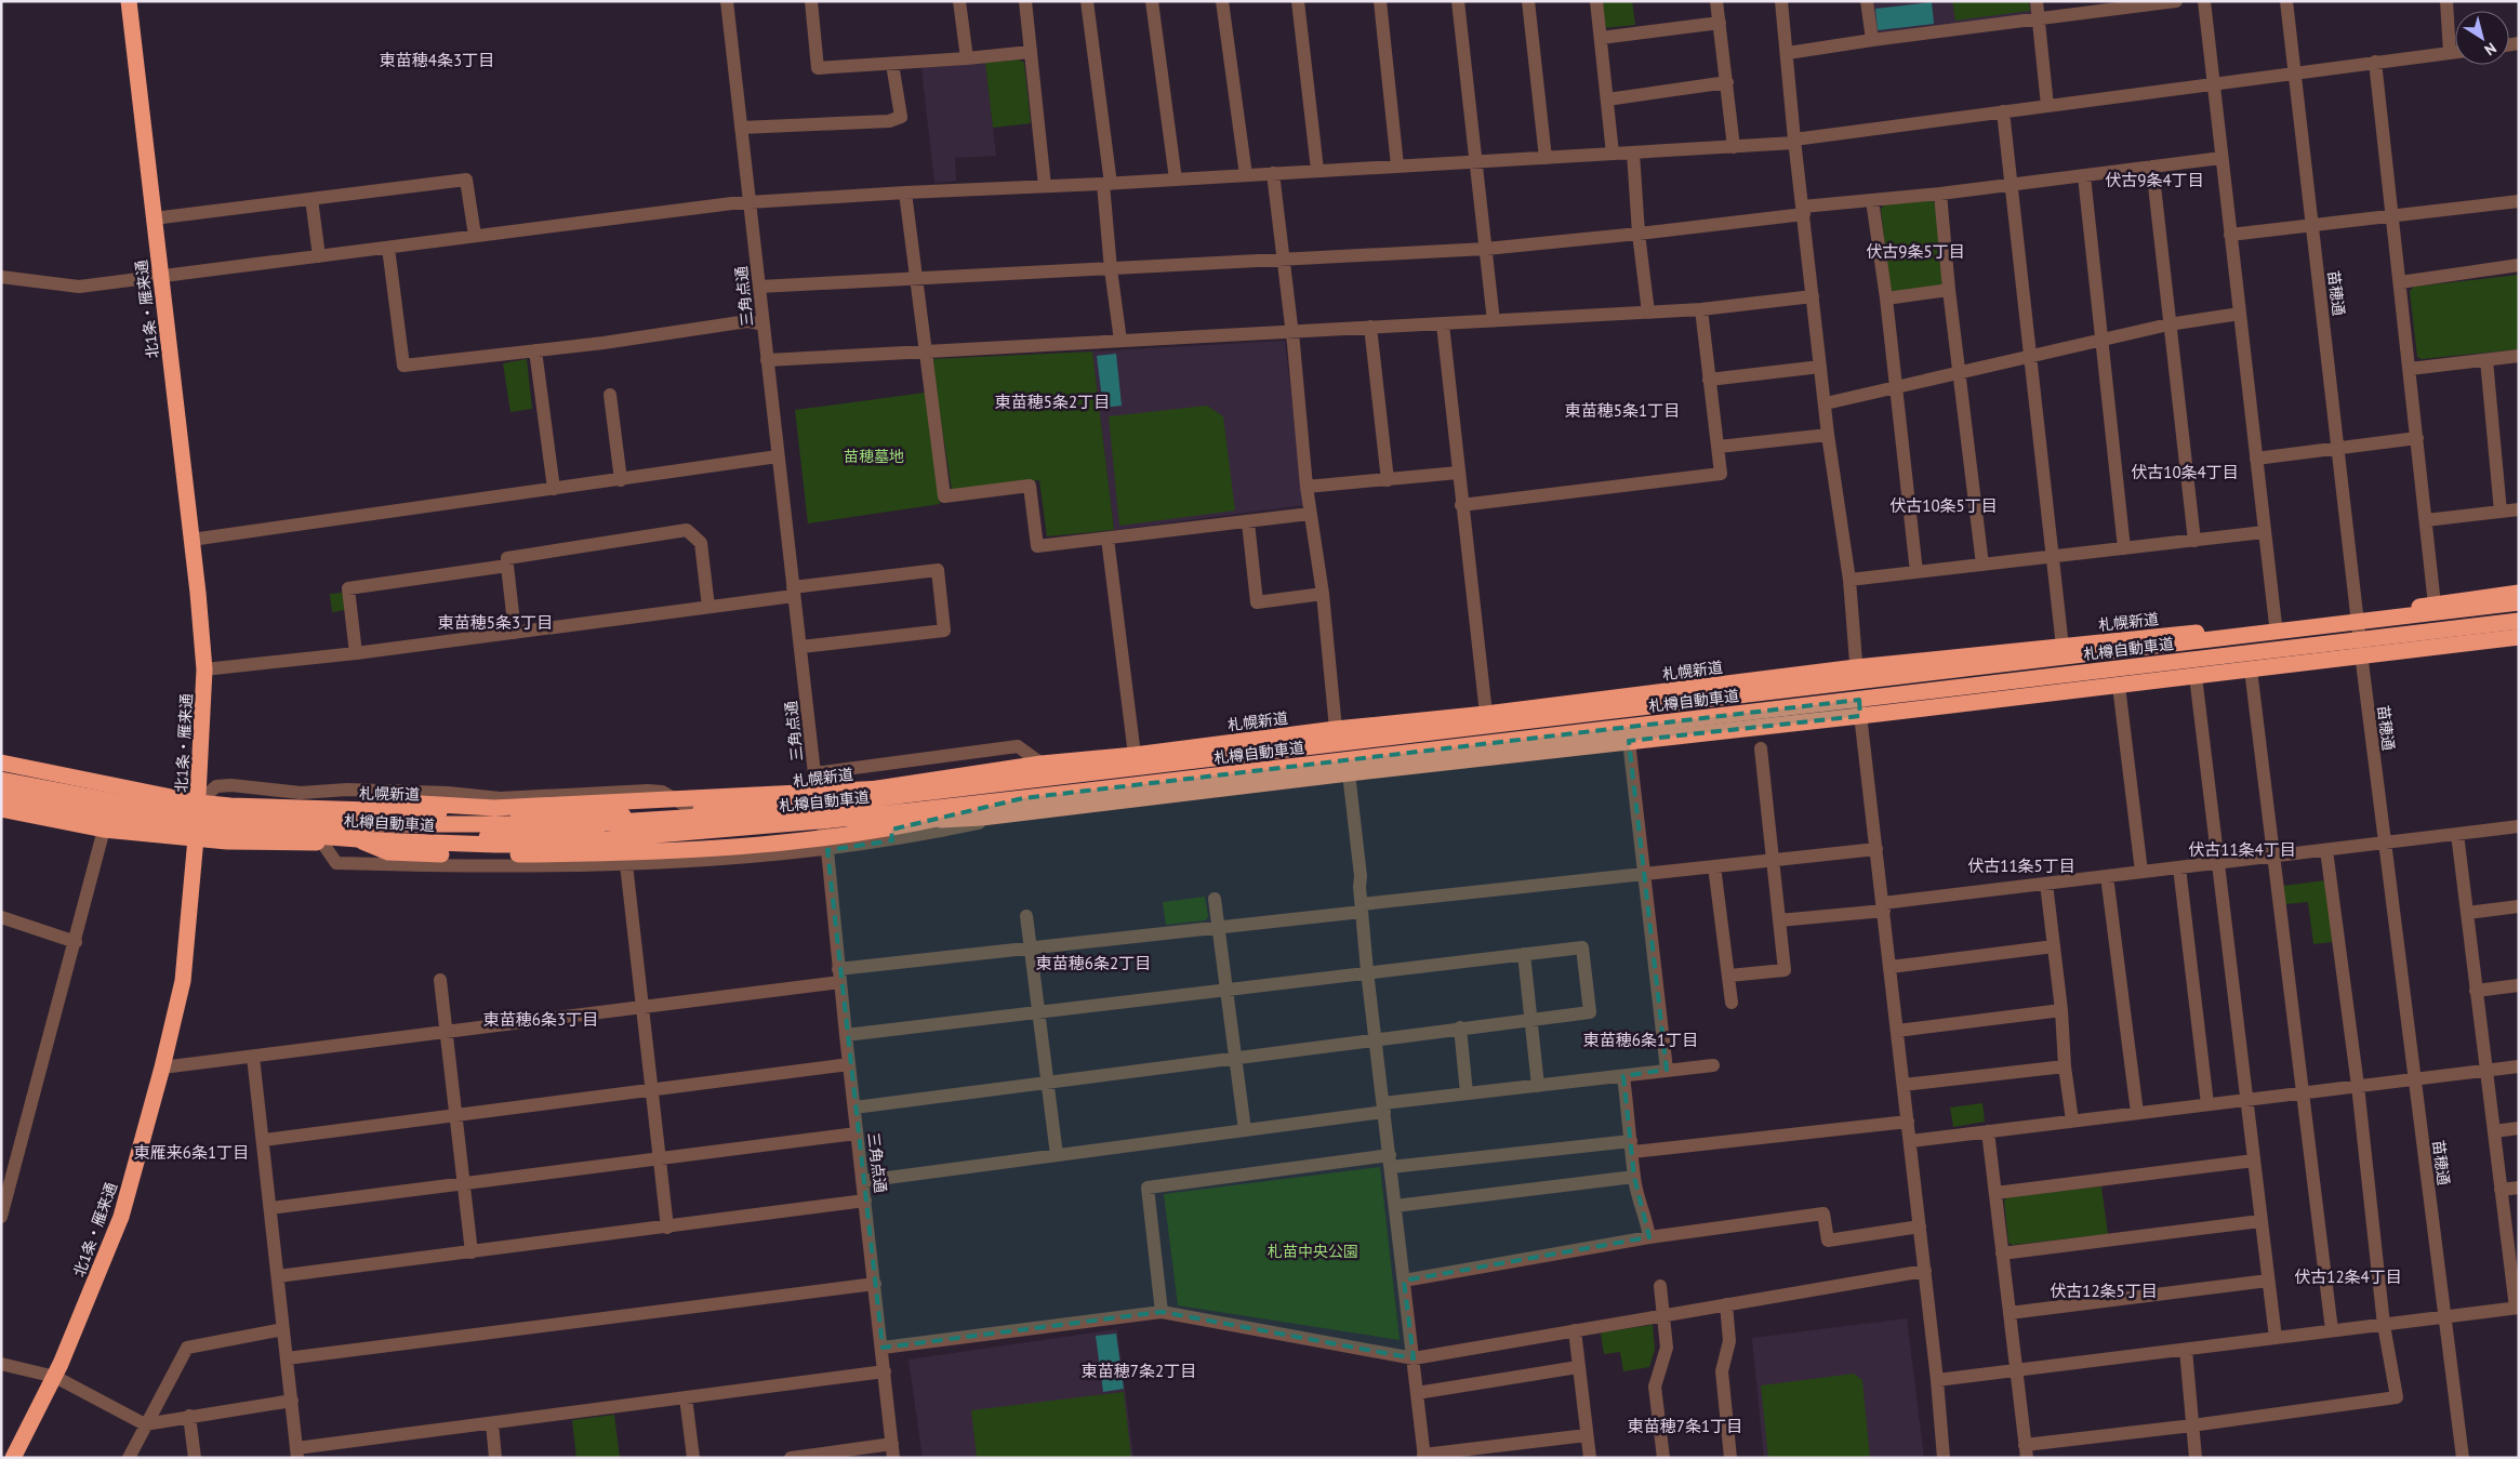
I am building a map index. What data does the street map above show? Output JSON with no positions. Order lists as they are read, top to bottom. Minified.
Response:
{"streets":{"highway":["北1条・雁来通","札幌新道","札樽自動車道"],"street":["苗穂通","三角点通"]},"crossings":[["苗穂通","札幌新道"],["三角点通","札幌新道"],["北1条・雁来通","札幌新道"]],"districts":["東苗穂4条3丁目","伏古9条4丁目","伏古9条5丁目","東苗穂5条2丁目","東苗穂5条1丁目","伏古10条4丁目","伏古10条5丁目","東苗穂5条3丁目","伏古11条4丁目","伏古11条5丁目","東苗穂6条2丁目","東苗穂6条3丁目","東苗穂6条1丁目","東雁来6条1丁目","伏古12条4丁目","伏古12条5丁目","東苗穂7条2丁目","東苗穂7条1丁目"],"parks":["苗穂墓地","札苗中央公園"],"north":"bottom right"}
